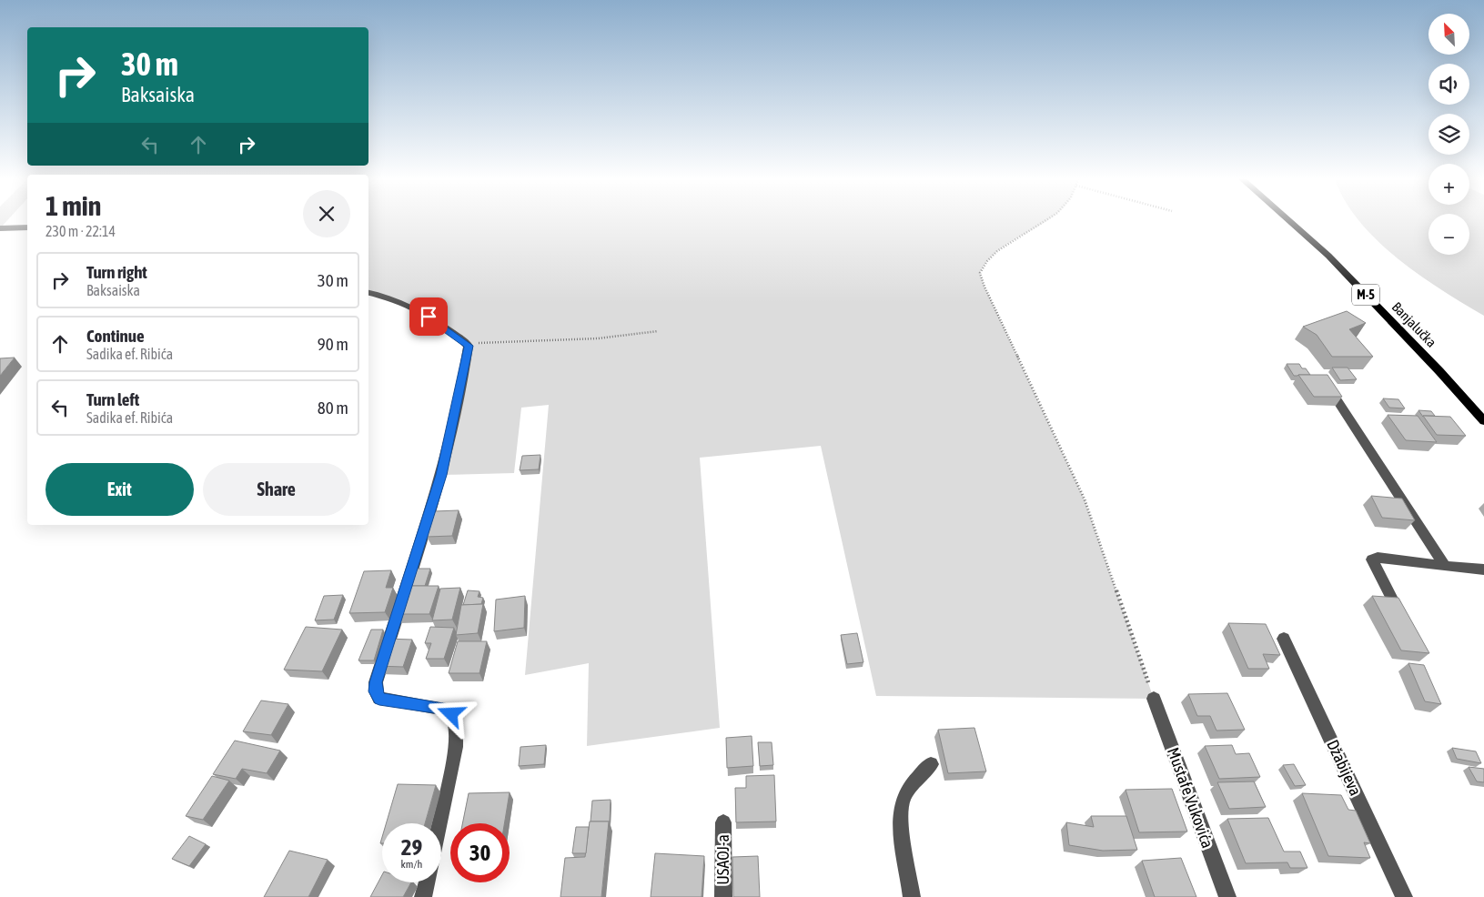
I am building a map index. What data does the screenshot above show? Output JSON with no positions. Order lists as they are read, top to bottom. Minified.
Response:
{"streets":{"main road":["M-5","Banjalučka"],"street":["Džabijeva","Mustafe Vukovića","USAOJ-a"]},"north":"top left","page":{"map_buttons":["+","−"],"turn":["30 m","Baksaiska"],"heading":["1 min","230 m · 22:14"],"list":[{"name":"Turn right","note":"Baksaiska","value":"30 m"},{"name":"Continue","note":"Sadika ef. Ribića","value":"90 m"},{"name":"Turn left","note":"Sadika ef. Ribića","value":"80 m"}],"buttons":["Exit","Share"],"speed":"29 km/h","limit":"30"}}
